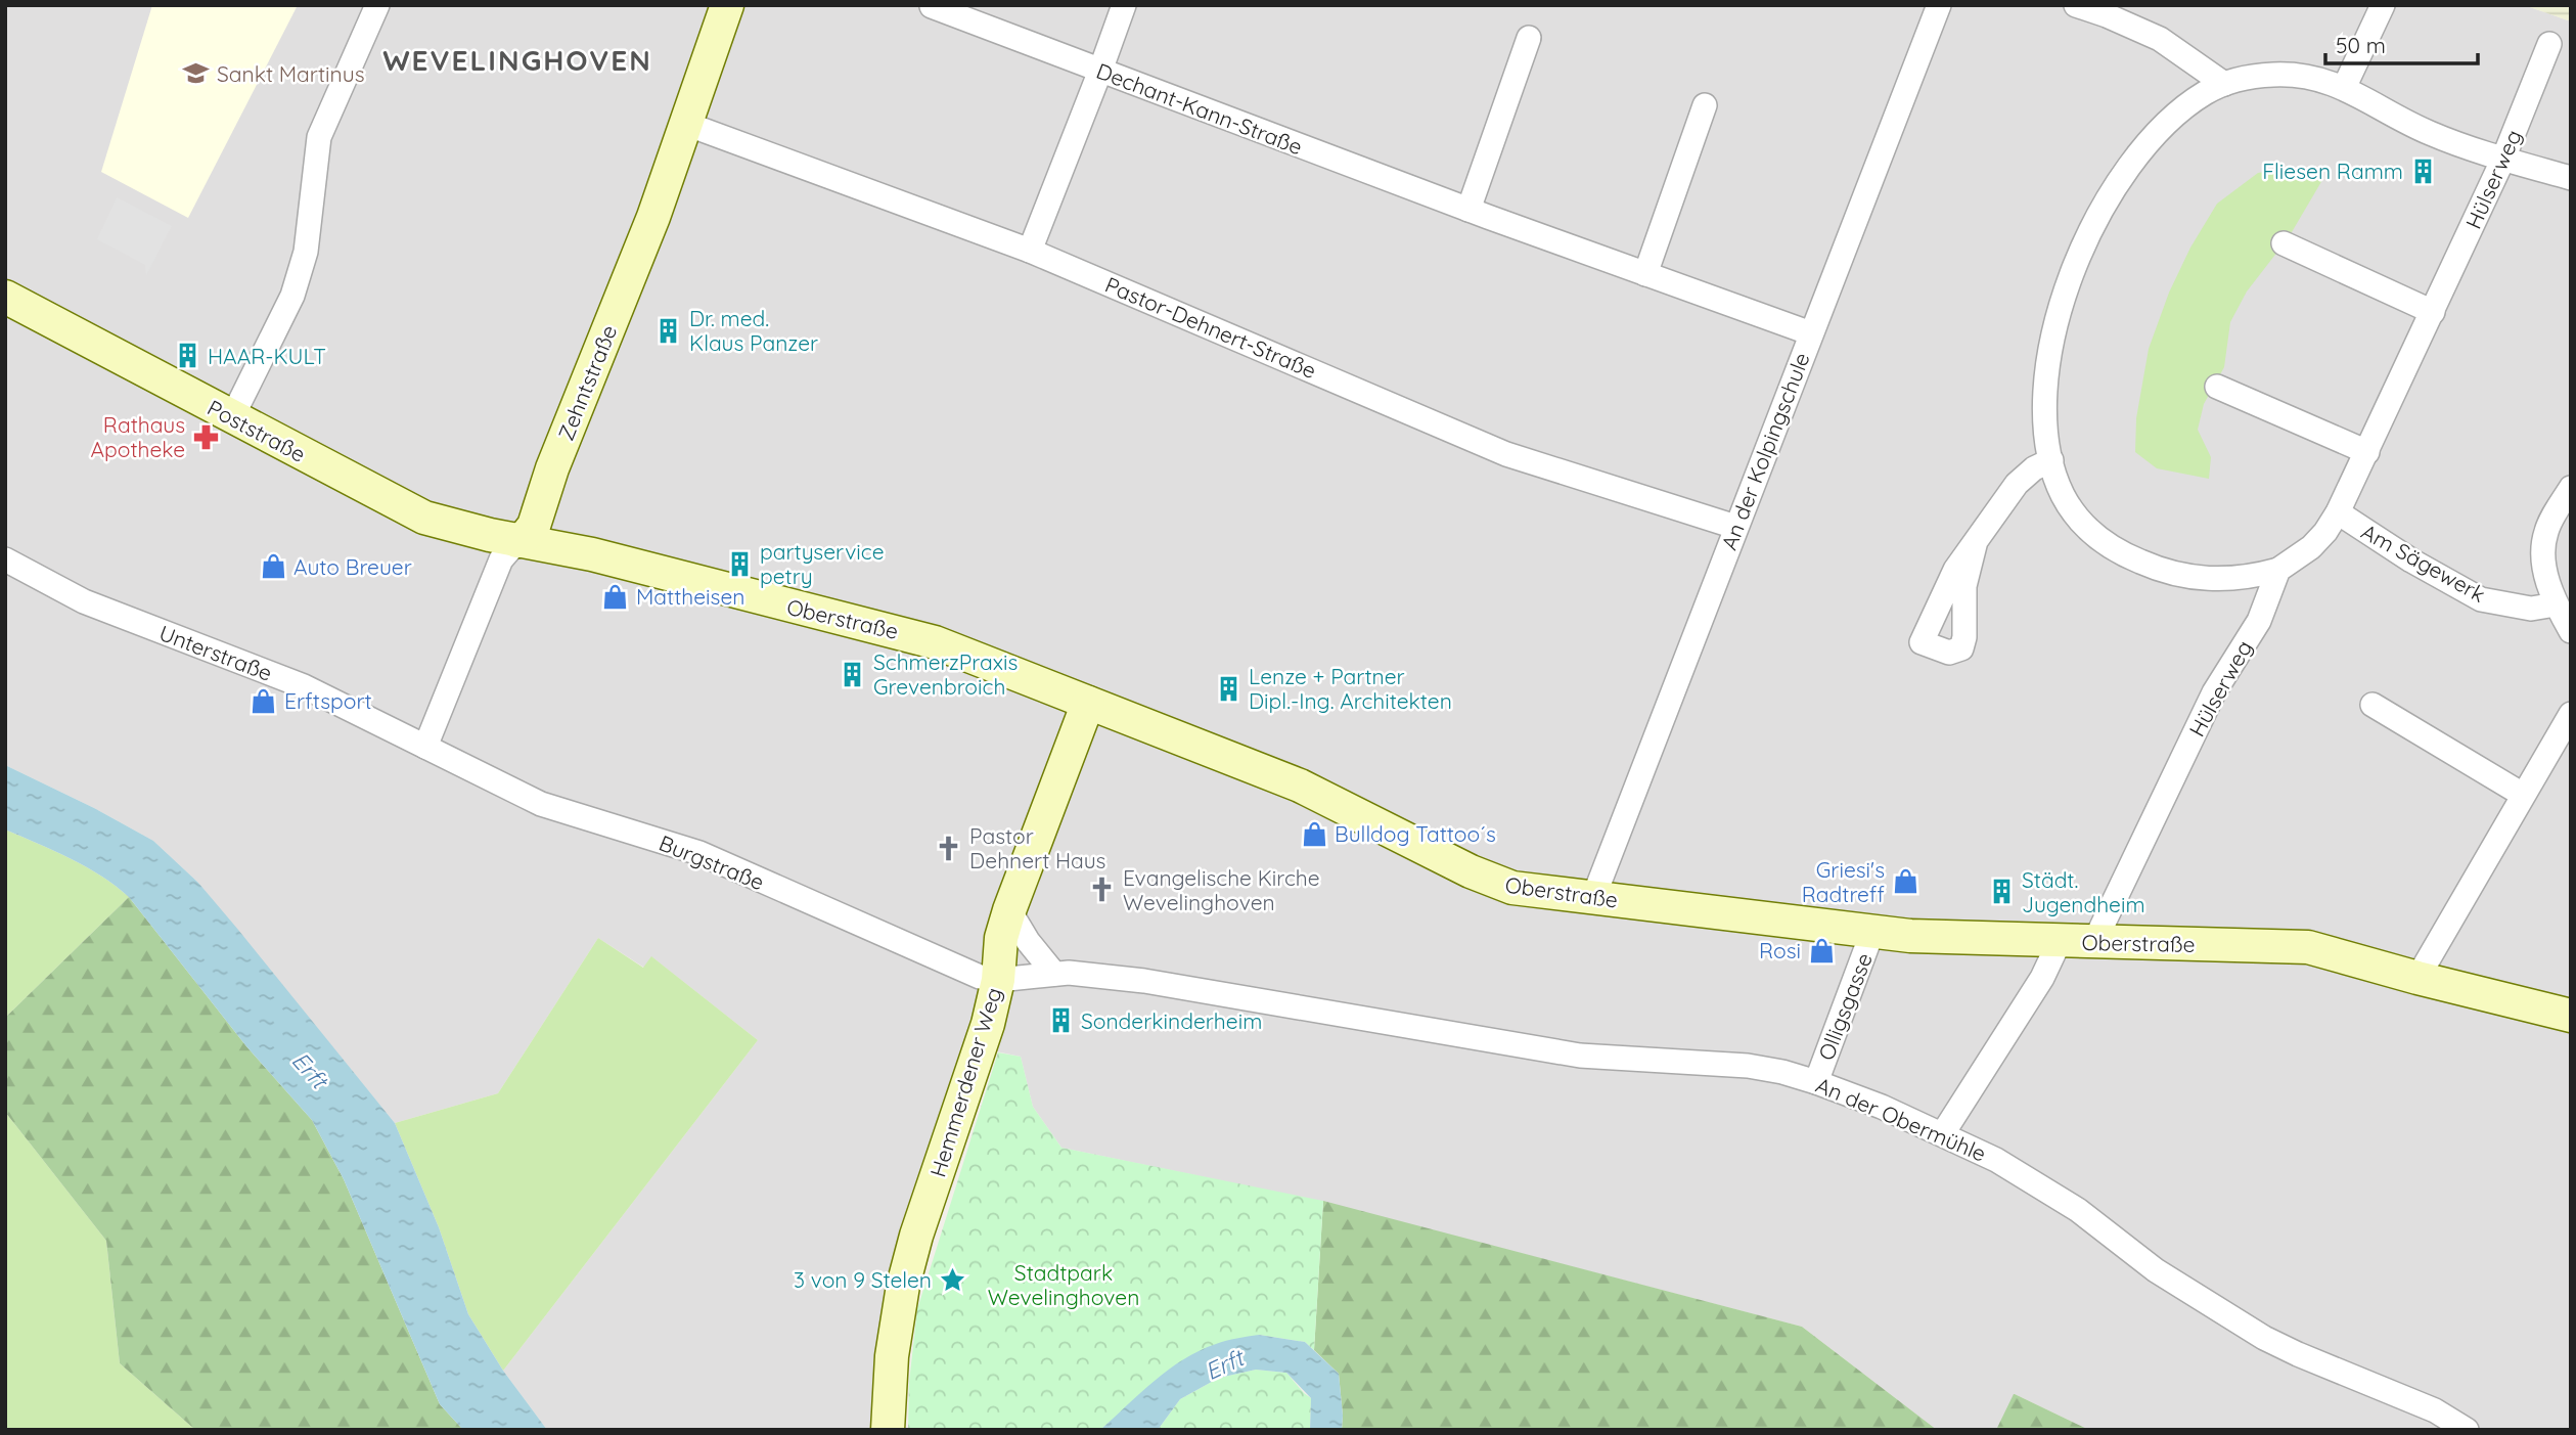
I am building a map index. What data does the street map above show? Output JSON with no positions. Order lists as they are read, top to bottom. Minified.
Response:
{"streets":{"street":["Dechant-Kann-Straße","Hülserweg","Pastor-Dehnert-Straße","Zehntstraße","Poststraße","An der Kolpingschule","Am Sägewerk","Oberstraße","Unterstraße","Burgstraße","Olligsgasse","Hemmerdener Weg","An der Obermühle"]},"crossings":[["Dechant-Kann-Straße","An der Kolpingschule"],["Hülserweg","Am Sägewerk"],["Hülserweg","Oberstraße"],["Pastor-Dehnert-Straße","Zehntstraße"],["Pastor-Dehnert-Straße","An der Kolpingschule"],["Zehntstraße","Poststraße"],["Zehntstraße","Oberstraße"],["Zehntstraße","Unterstraße"],["Zehntstraße","Burgstraße"],["Poststraße","Oberstraße"],["An der Kolpingschule","Oberstraße"],["Oberstraße","Olligsgasse"],["Oberstraße","Hemmerdener Weg"],["Unterstraße","Burgstraße"],["Burgstraße","Hemmerdener Weg"],["Burgstraße","An der Obermühle"],["Olligsgasse","An der Obermühle"],["Hemmerdener Weg","An der Obermühle"]],"districts":["WEVELINGHOVEN"],"water":["Erft"],"parks":["Stadtpark Wevelinghoven"],"places":{"school or university":["Sankt Martinus"],"building":["Fliesen Ramm","Dr. med. Klaus Panzer","HAAR-KULT","partyservice petry","SchmerzPraxis Grevenbroich","Lenze + Partner Dipl.-Ing. Architekten","Städt. Jugendheim","Sonderkinderheim"],"pharmacy":["Rathaus Apotheke"],"shop":["Auto Breuer","Mattheisen","Erftsport","Bulldog Tattoo´s","Griesi's Radtreff","Rosi"],"church":["Pastor Dehnert Haus","Evangelische Kirche Wevelinghoven"],"place":["3 von 9 Stelen"]},"scale_bar":"50 m"}
